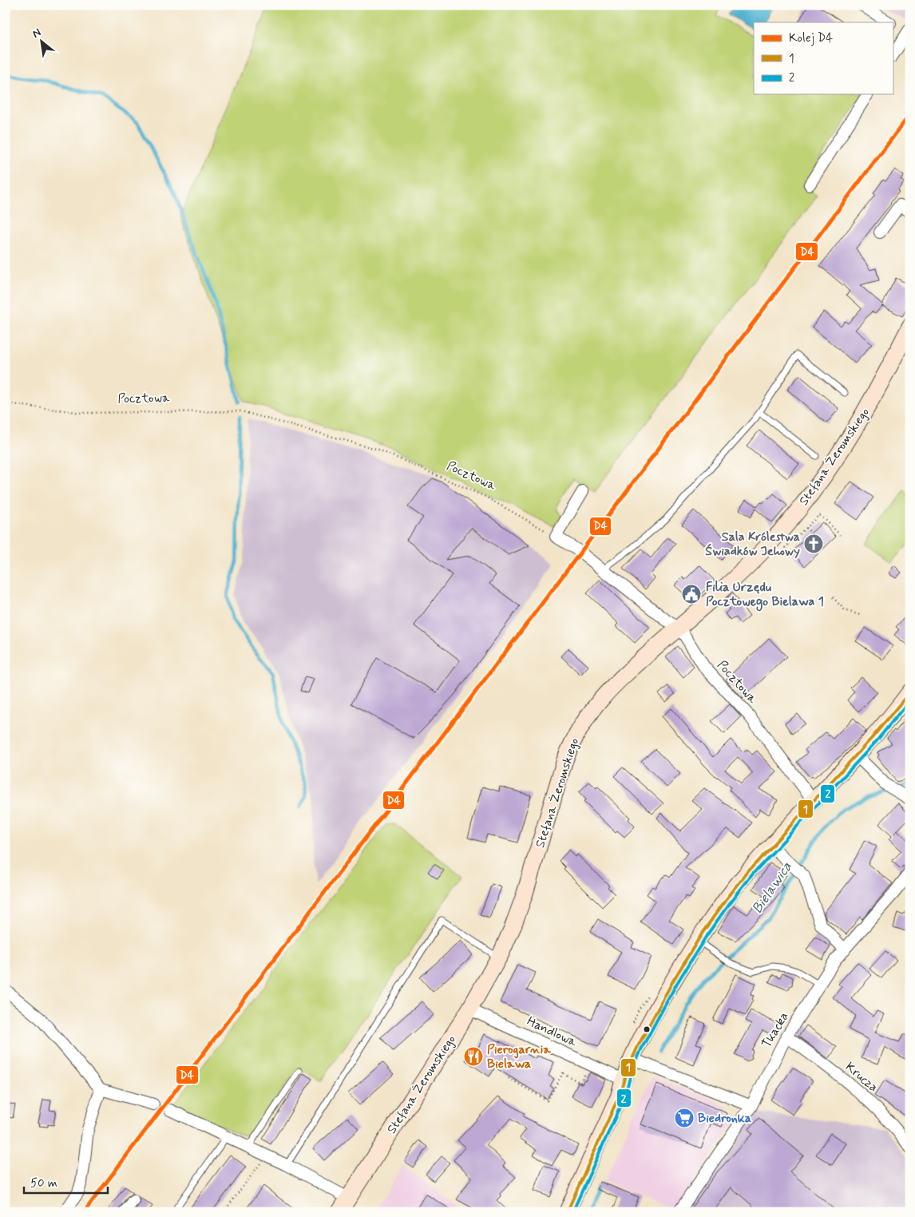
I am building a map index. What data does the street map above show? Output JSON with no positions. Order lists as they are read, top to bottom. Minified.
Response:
{"streets":{"street":["Pocztowa","Stefana Żeromskiego","Tkacka","Handlowa","Krucza"]},"crossings":[["Pocztowa","Stefana Żeromskiego"],["Stefana Żeromskiego","Handlowa"],["Tkacka","Krucza"]],"water":["Bielawica"],"places":{"church":["Sala Królestwa Świadków Jehowy"],"public building":["Filia Urzędu Pocztowego Bielawa 1"],"restaurant":["Pierogarnia Bielawa"],"supermarket":["Biedronka"]},"lines":["rail line D4","transit line 1","transit line 2"],"legend":["Kolej D4","1","2"],"scale_bar":"50 m","north":"top left"}
